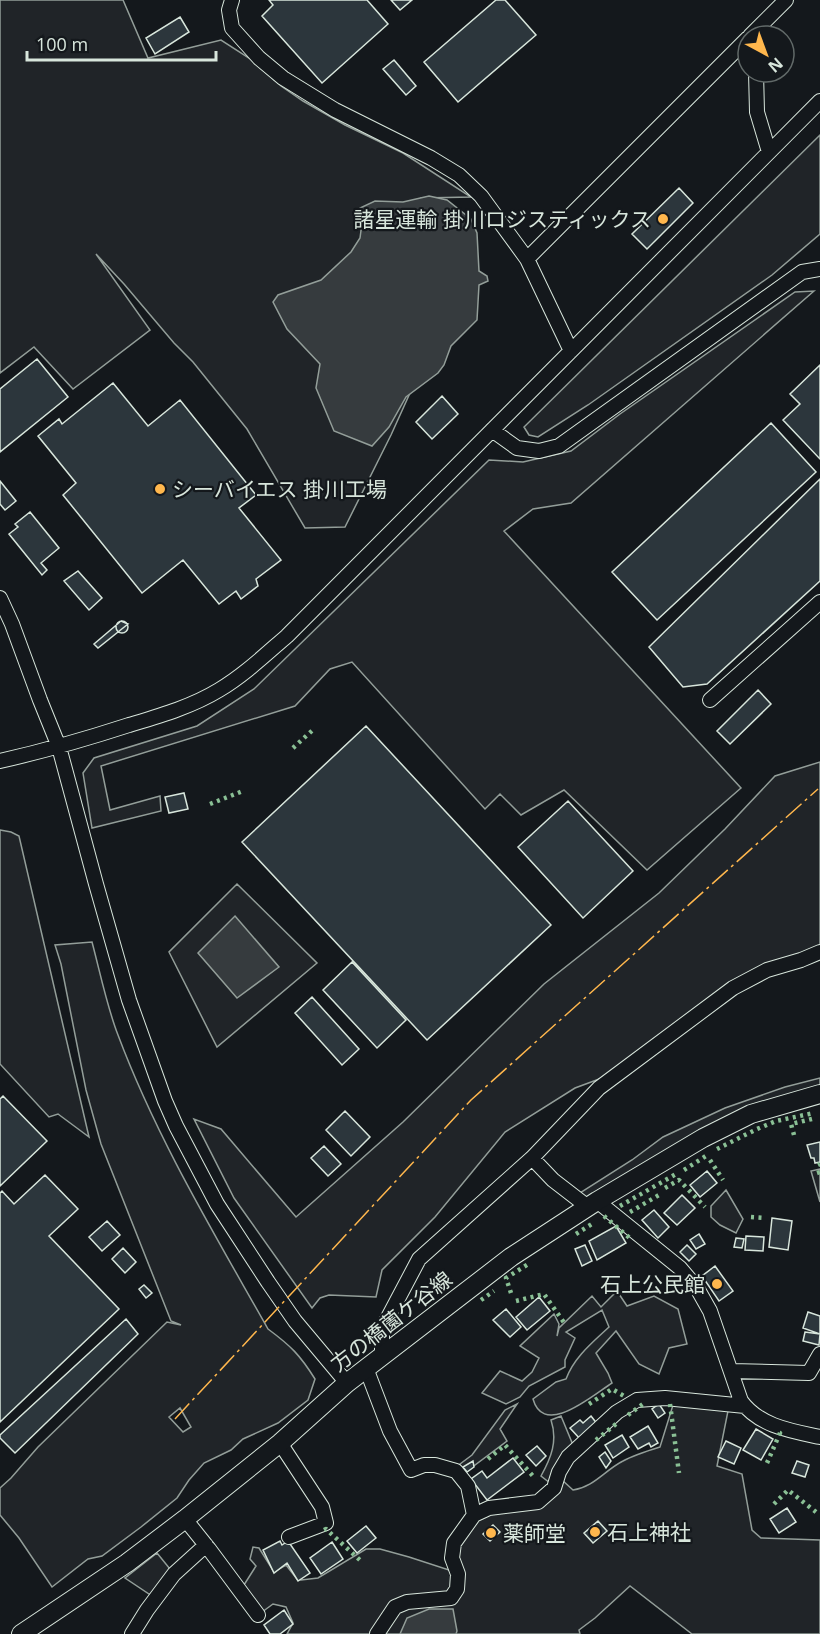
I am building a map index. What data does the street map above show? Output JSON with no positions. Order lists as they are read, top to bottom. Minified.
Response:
{"streets":{"main road":["方の橋薗ケ谷線"]},"places":["諸星運輸 掛川ロジスティックス","シーバイエス 掛川工場","石上公民館","石上神社","薬師堂"],"scale_bar":"100 m","north":"bottom right"}
